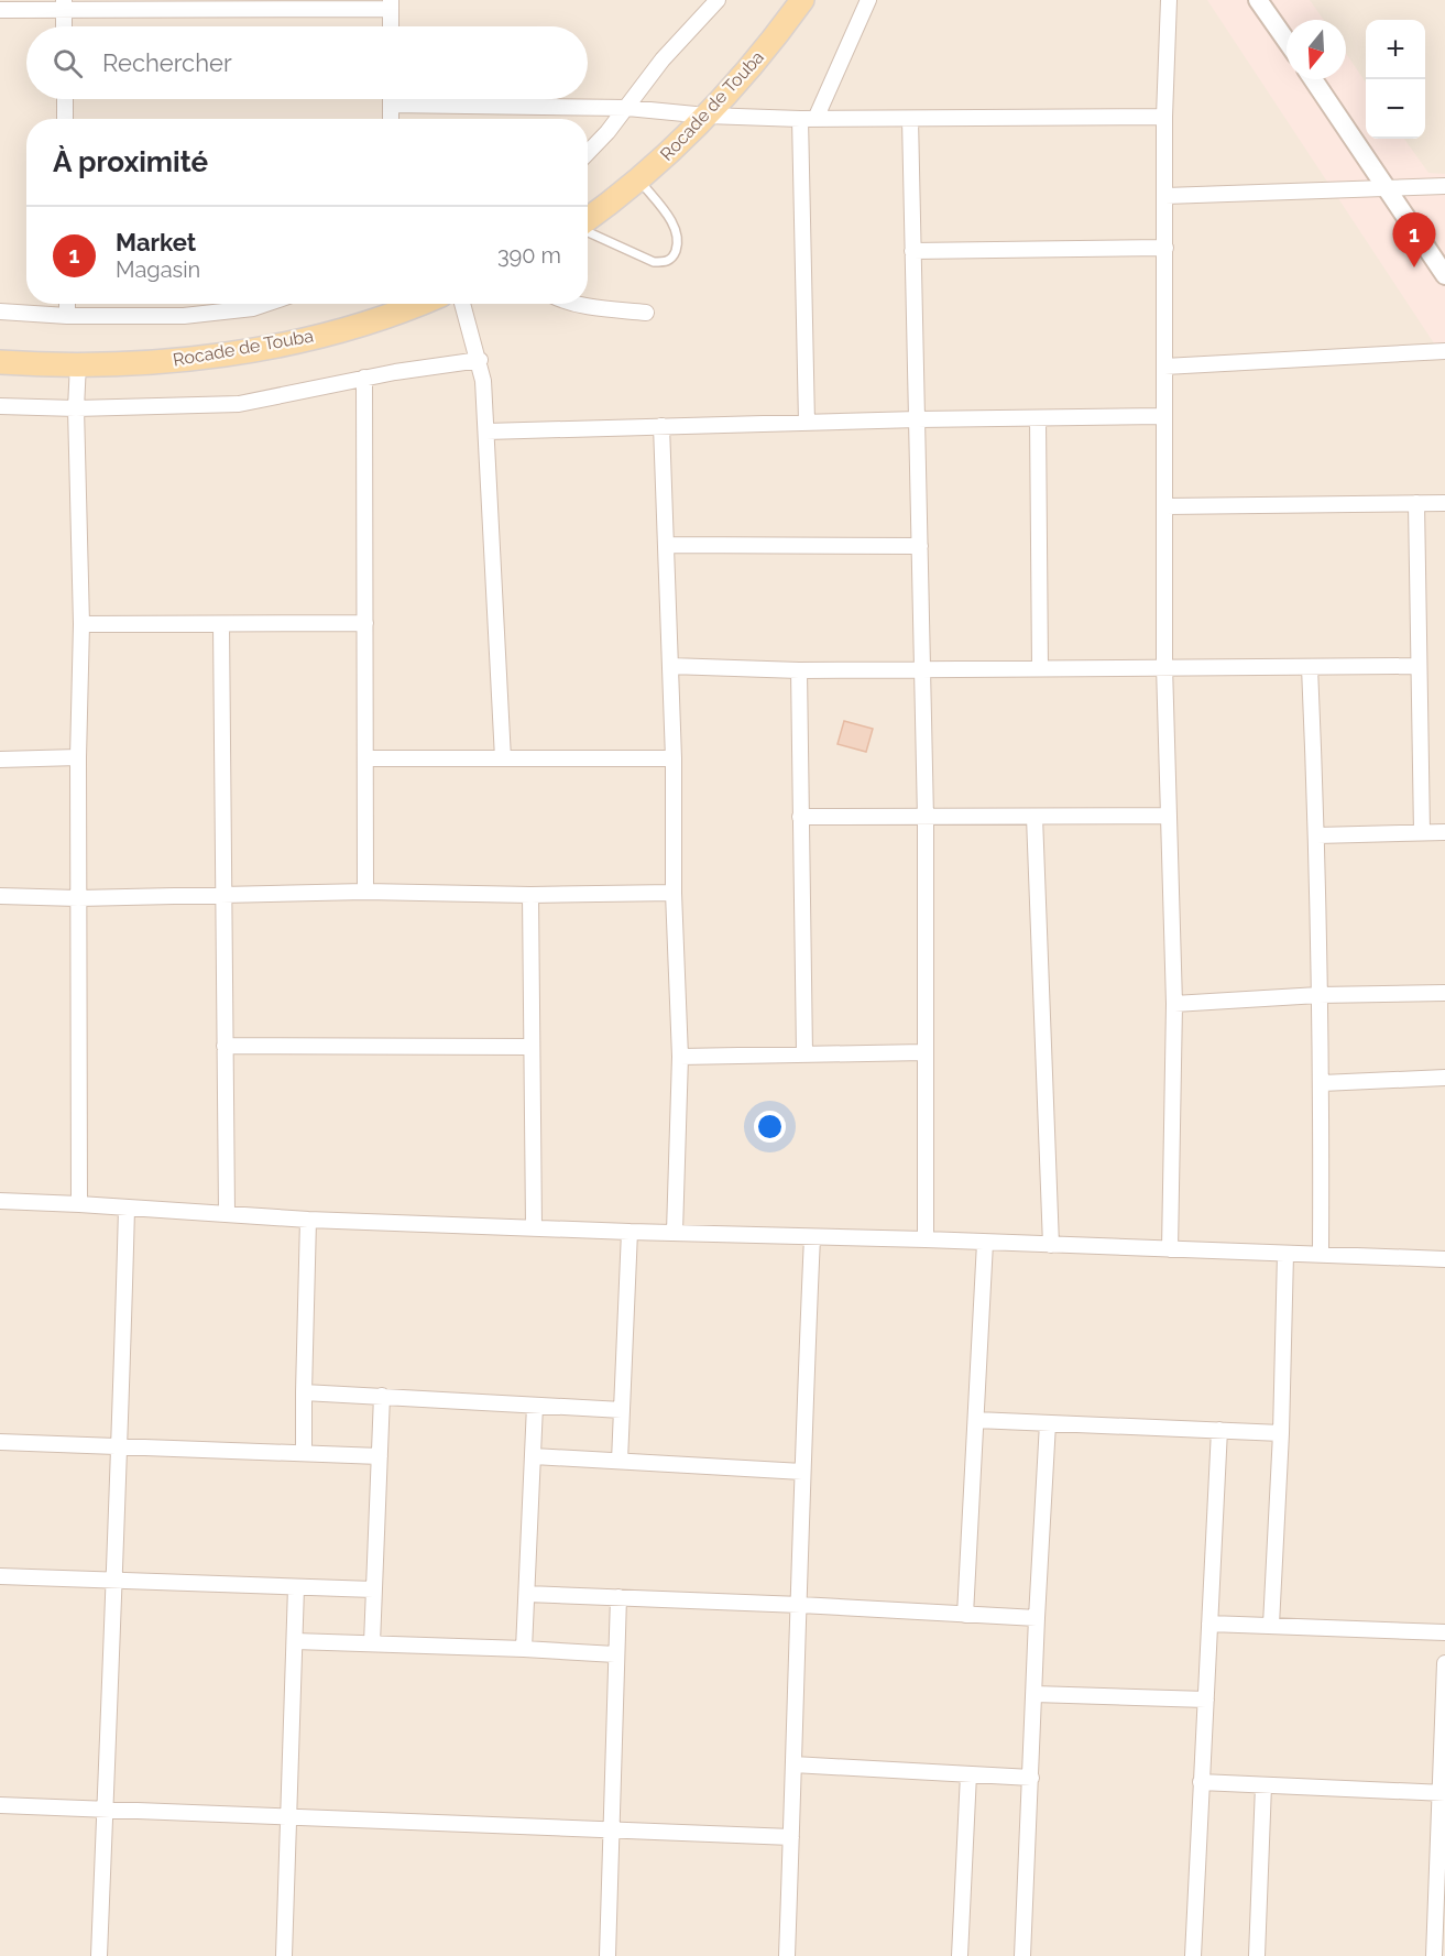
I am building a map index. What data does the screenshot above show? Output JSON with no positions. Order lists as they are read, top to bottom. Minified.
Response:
{"streets":{"main road":["Rocade de Touba"]},"north":"bottom","page":{"map_buttons":["+","−"],"search":"Rechercher","heading":"À proximité","list":[{"mark":"1","name":"Market","note":"Magasin","value":"390 m"}],"pins":"1"}}
